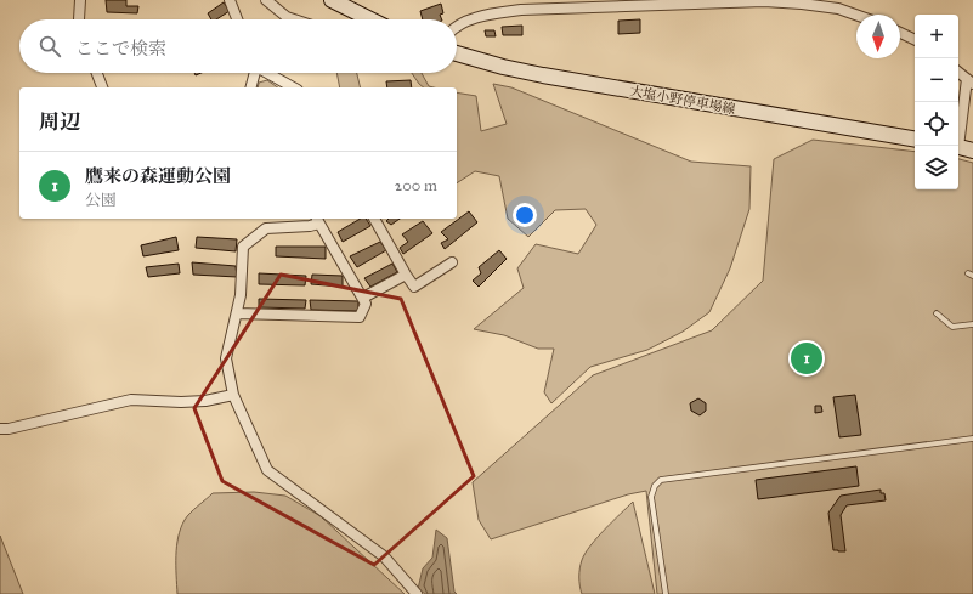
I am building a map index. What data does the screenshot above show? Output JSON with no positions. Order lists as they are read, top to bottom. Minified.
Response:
{"streets":{"main road":["大塩小野停車場線"]},"north":"bottom","page":{"map_buttons":["+","−"],"search":"ここで検索","heading":"周辺","list":[{"mark":"1","name":"鷹来の森運動公園","note":"公園","value":"200 m"}],"pins":"1"}}
